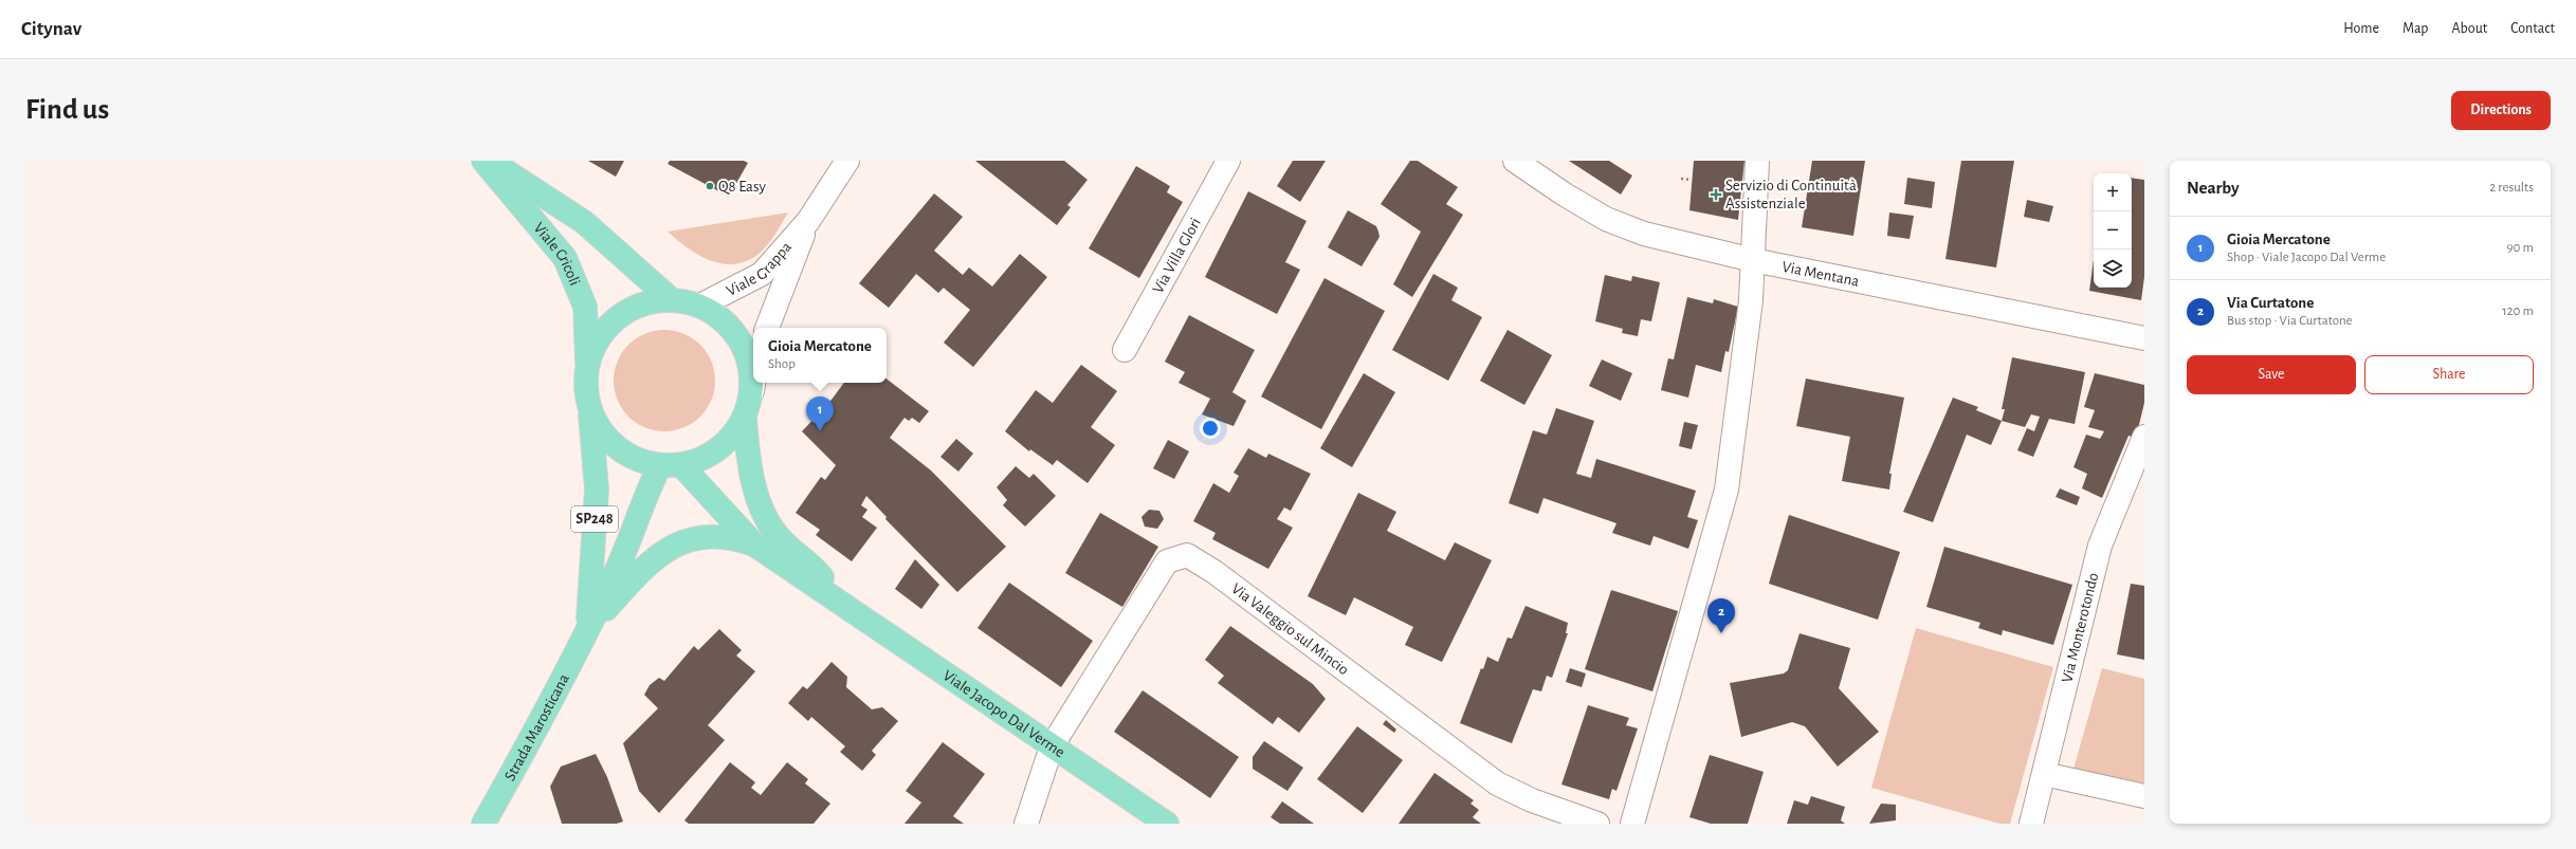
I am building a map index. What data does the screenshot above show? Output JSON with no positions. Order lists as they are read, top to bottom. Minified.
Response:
{"streets":{"main road":["Viale Cricoli","SP248","Viale Jacopo Dal Verme","Strada Marosticana"],"street":["Via Villa Glori","Viale Grappa","Via Mentana","Via Monterotondo","Via Valeggio sul Mincio"]},"crossings":[["Viale Cricoli","SP248"],["Viale Grappa","SP248"],["SP248","Viale Jacopo Dal Verme"],["SP248","Strada Marosticana"],["Via Valeggio sul Mincio","Viale Jacopo Dal Verme"],["Viale Jacopo Dal Verme","Strada Marosticana"]],"places":{"other":["Q8 Easy"],"health":["Servizio di Continuità Assistenziale"]},"page":{"header":"Citynav","nav":["Home","Map","About","Contact"],"buttons":["Directions",["Save","Share"]],"title":"Find us","heading":["Nearby","2 results"],"map_buttons":["+","−"],"list":[{"mark":"1","name":"Gioia Mercatone","note":"Shop · Viale Jacopo Dal Verme","value":"90 m"},{"mark":"2","name":"Via Curtatone","note":"Bus stop · Via Curtatone","value":"120 m"}],"popup":["Gioia Mercatone","Shop"],"pins":["1","2"]}}
